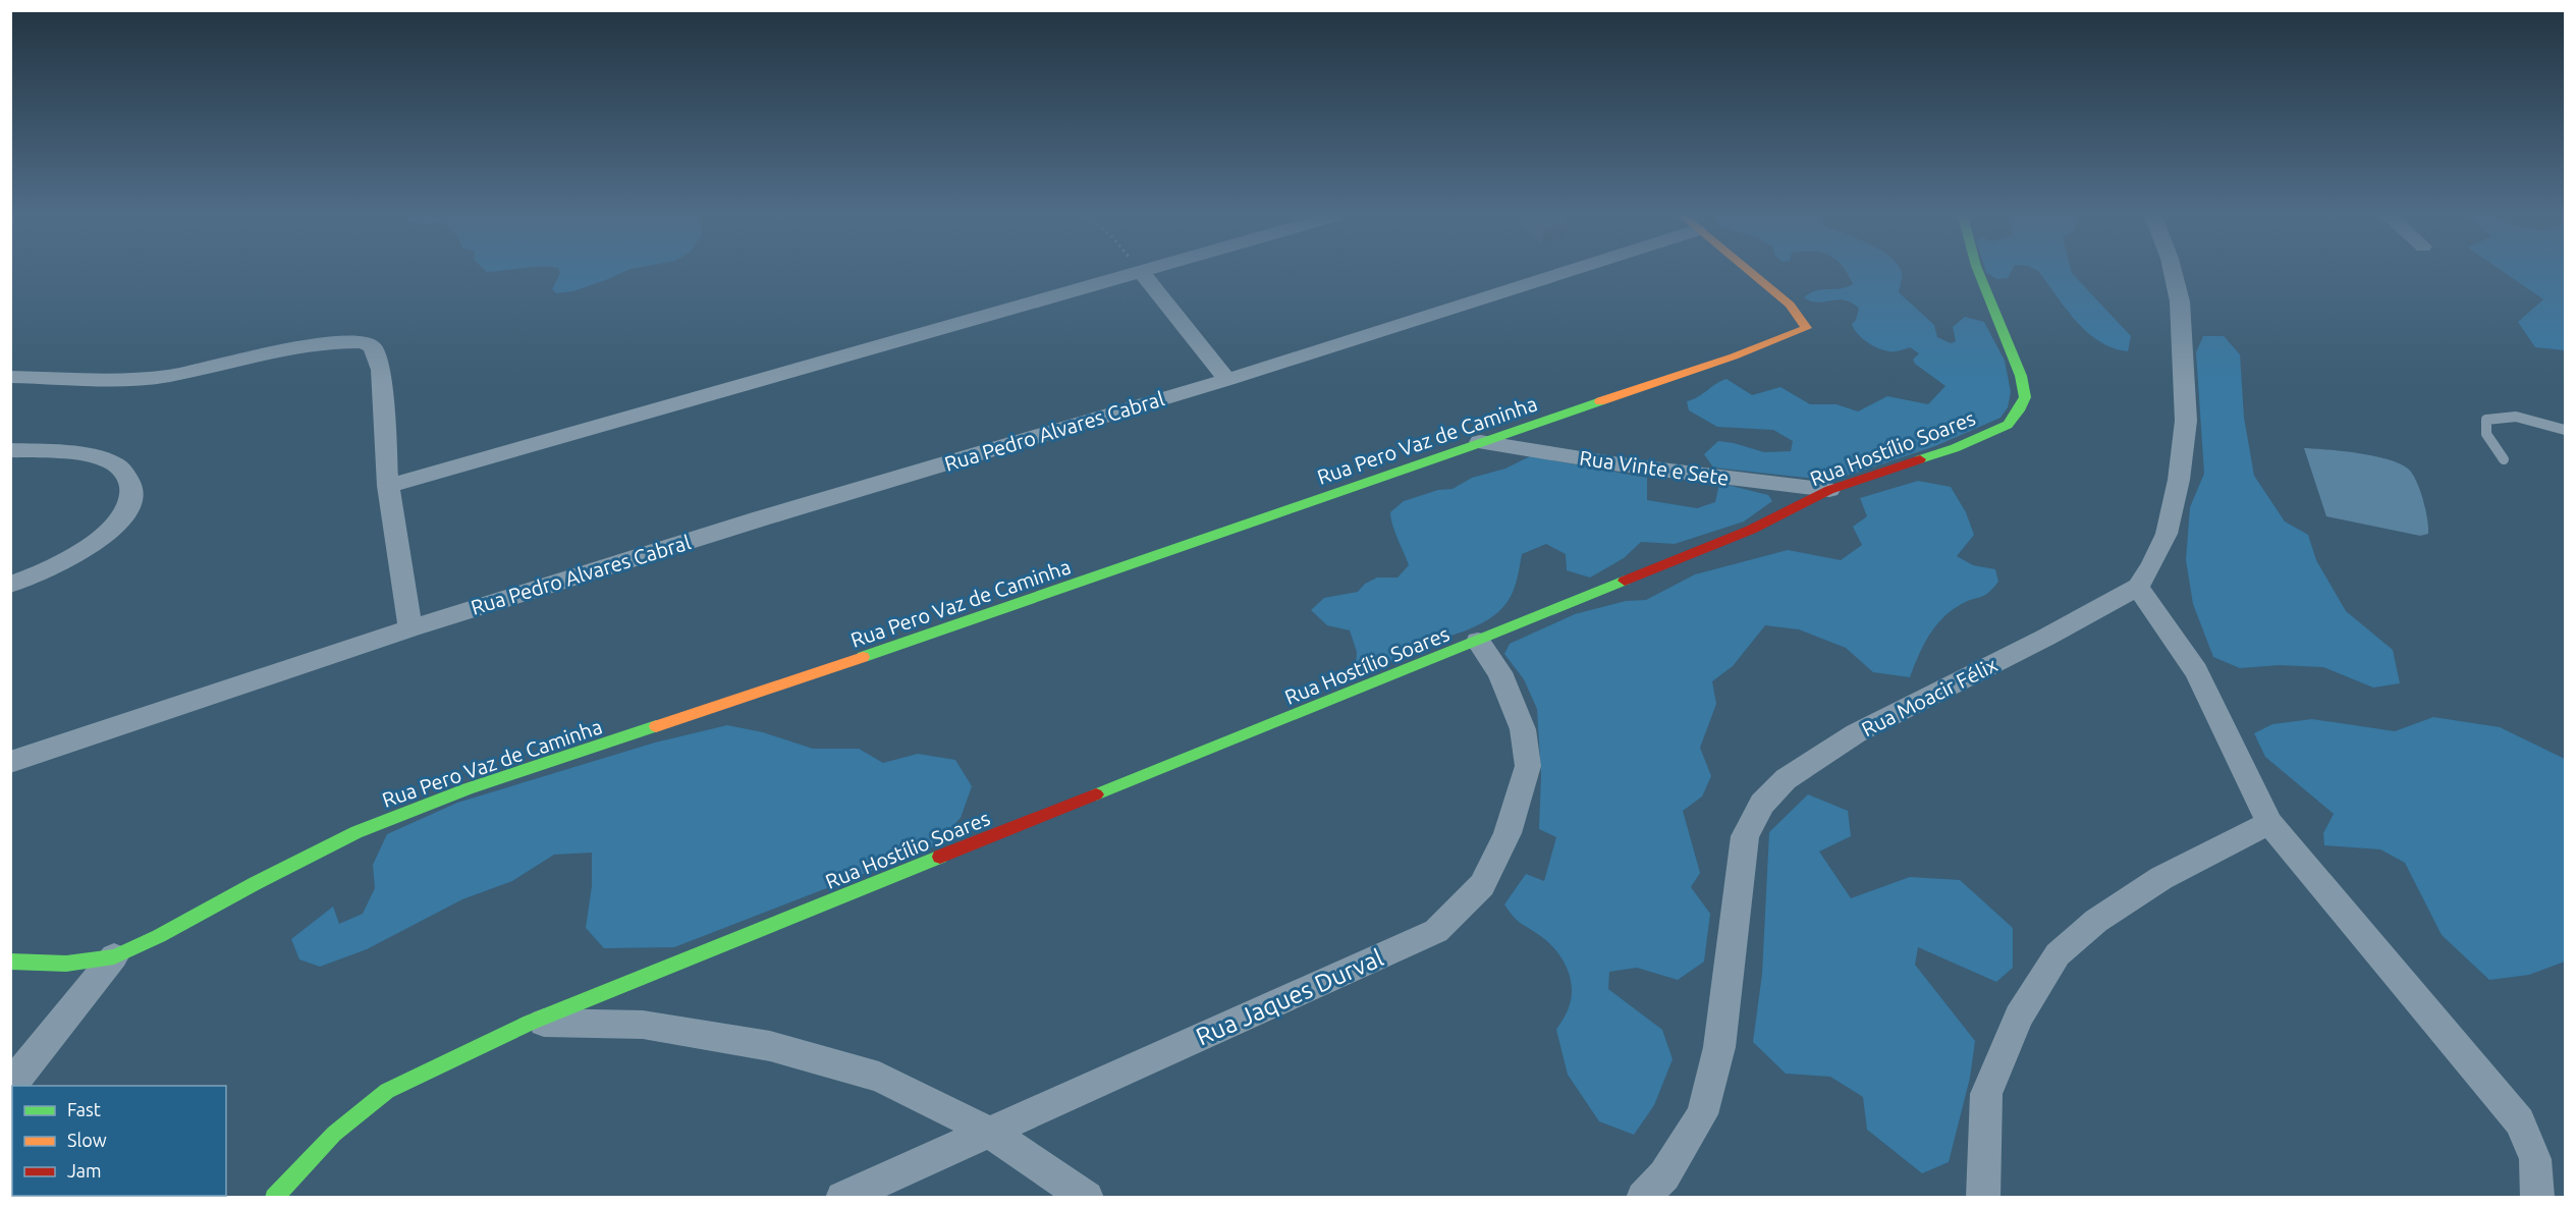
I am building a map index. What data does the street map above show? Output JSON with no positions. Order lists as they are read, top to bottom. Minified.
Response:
{"streets":{"street":["Rua Pedro Alvares Cabral","Rua Pero Vaz de Caminha","Rua Hostílio Soares","Rua Vinte e Sete","Rua Moacir Félix","Rua Jaques Durval"]},"crossings":[["Rua Pero Vaz de Caminha","Rua Vinte e Sete"],["Rua Hostílio Soares","Rua Vinte e Sete"],["Rua Hostílio Soares","Rua Jaques Durval"]],"legend":["Fast","Slow","Jam"]}
